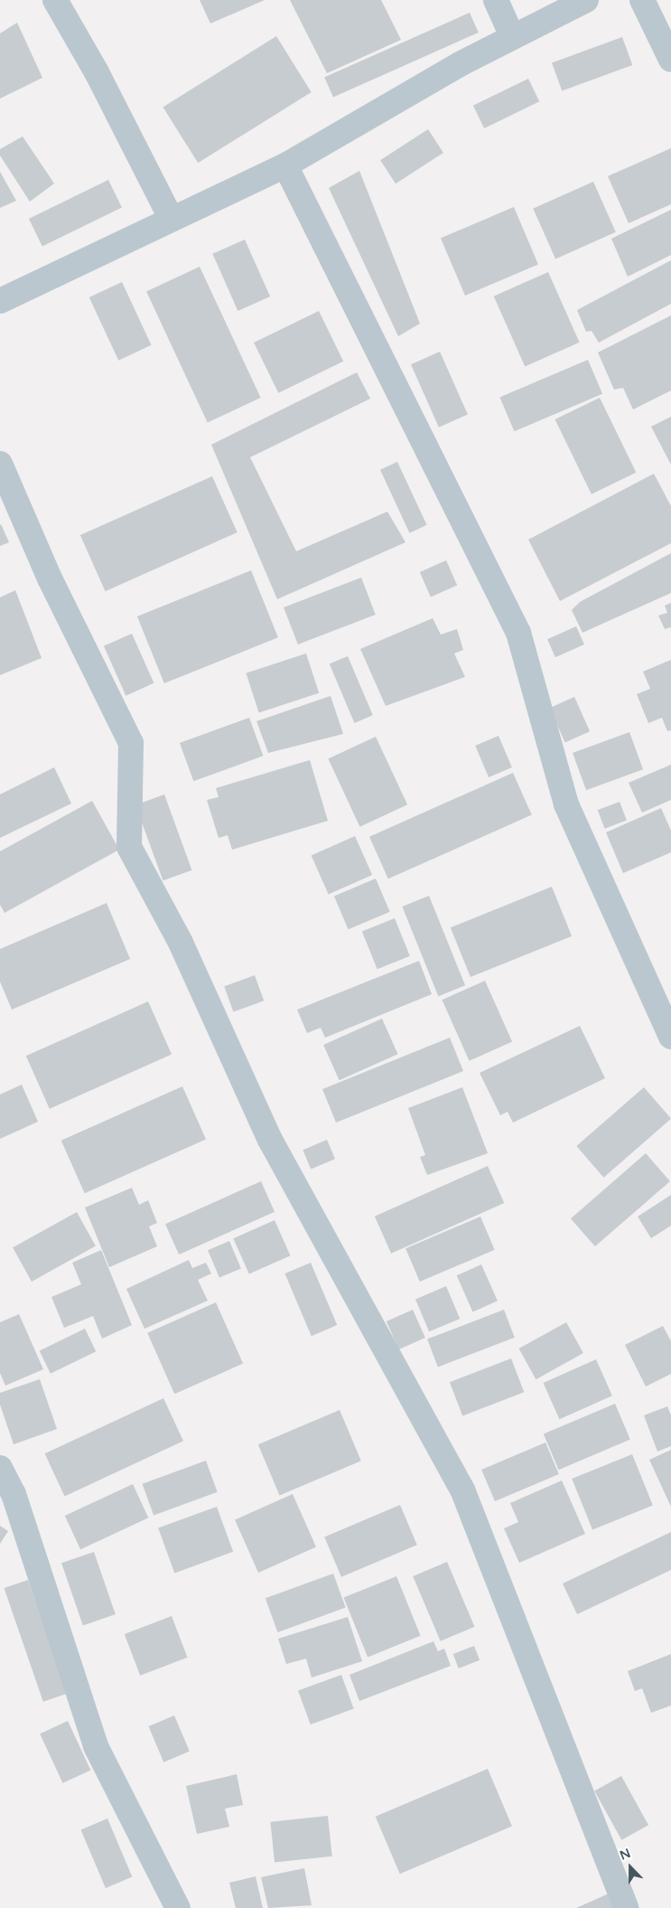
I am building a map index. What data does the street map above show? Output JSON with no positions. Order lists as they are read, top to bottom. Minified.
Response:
{"north":"top"}
